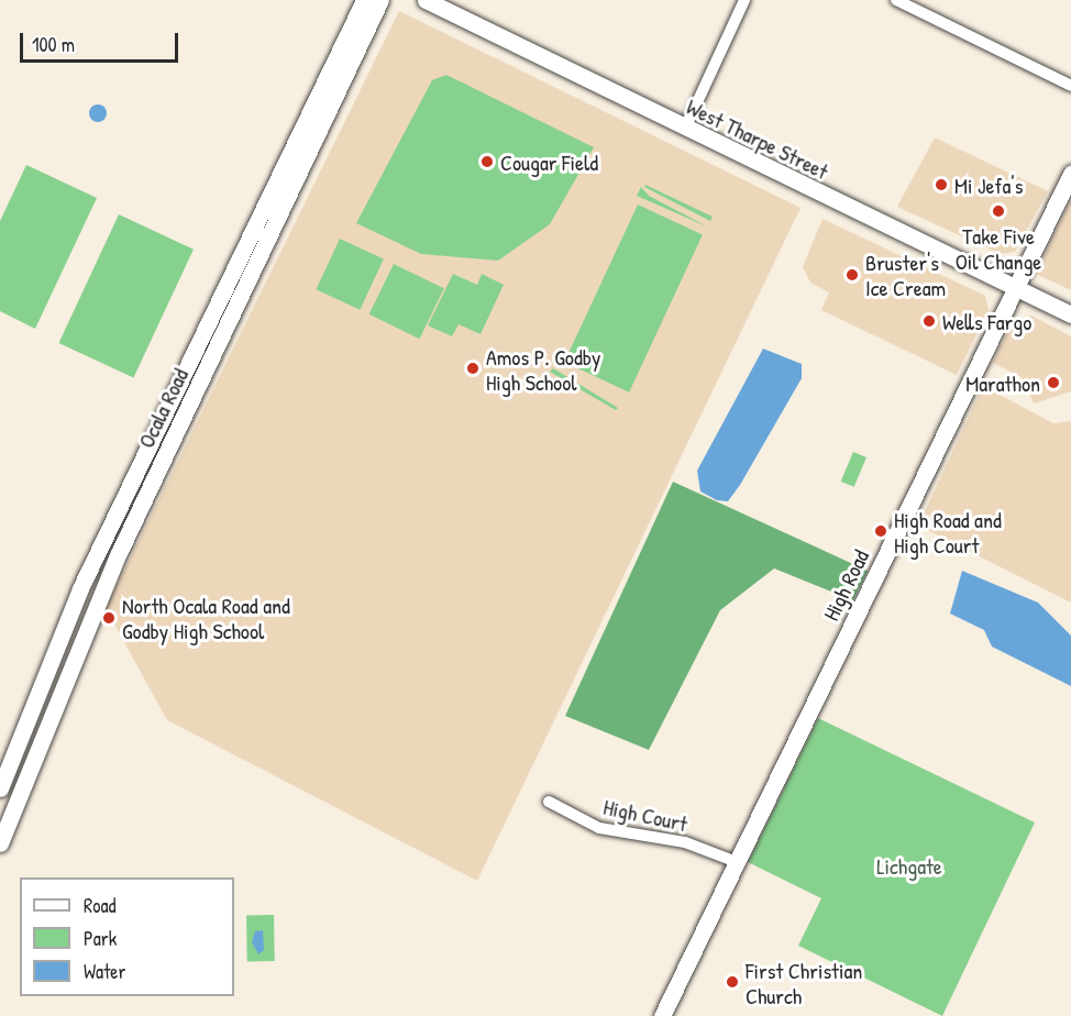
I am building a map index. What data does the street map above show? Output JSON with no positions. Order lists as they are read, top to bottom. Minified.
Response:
{"streets":{"main road":["West Tharpe Street","Ocala Road","High Road"],"street":["High Court"]},"crossings":[["West Tharpe Street","High Road"],["High Road","High Court"]],"parks":["Lichgate"],"places":["Cougar Field","Mi Jefa's","Take Five Oil Change","Bruster's Ice Cream","Wells Fargo","Amos P. Godby High School","Marathon","High Road and High Court","North Ocala Road and Godby High School","First Christian Church"],"legend":["Road","Park","Water"],"scale_bar":"100 m"}
